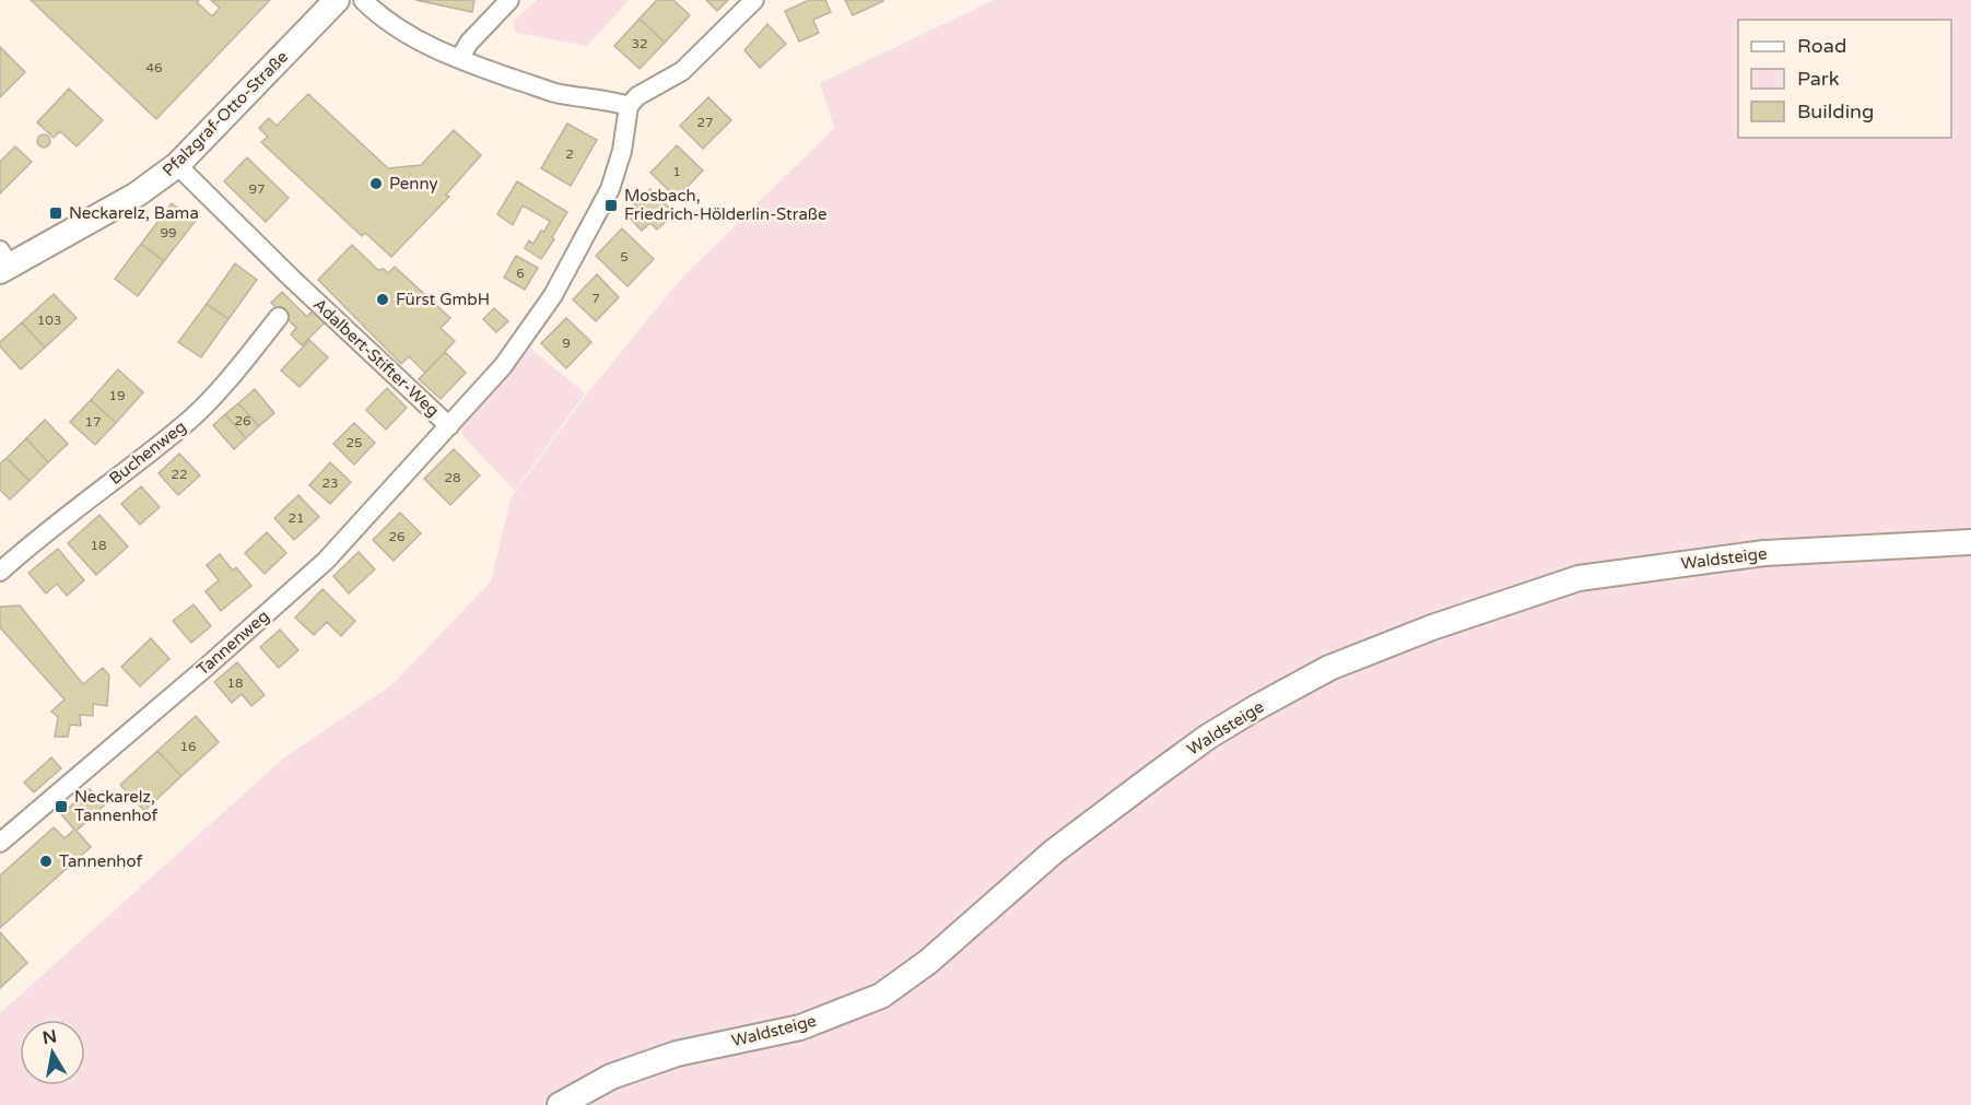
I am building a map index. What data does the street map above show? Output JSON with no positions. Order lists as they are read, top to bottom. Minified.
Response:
{"streets":{"street":["Pfalzgraf-Otto-Straße","Adalbert-Stifter-Weg","Buchenweg","Waldsteige","Tannenweg"]},"crossings":[["Pfalzgraf-Otto-Straße","Adalbert-Stifter-Weg"],["Adalbert-Stifter-Weg","Tannenweg"]],"places":{"other":["Penny","Fürst GmbH","Tannenhof"],"transit":["Mosbach, Friedrich-Hölderlin-Straße","Neckarelz, Bama","Neckarelz, Tannenhof"]},"house_numbers":["32","46","27","2","1","97","99","5","6","7","103","9","19","26","17","25","22","28","23","21","26","18","18","16"],"legend":["Road","Park","Building"],"north":"top"}
